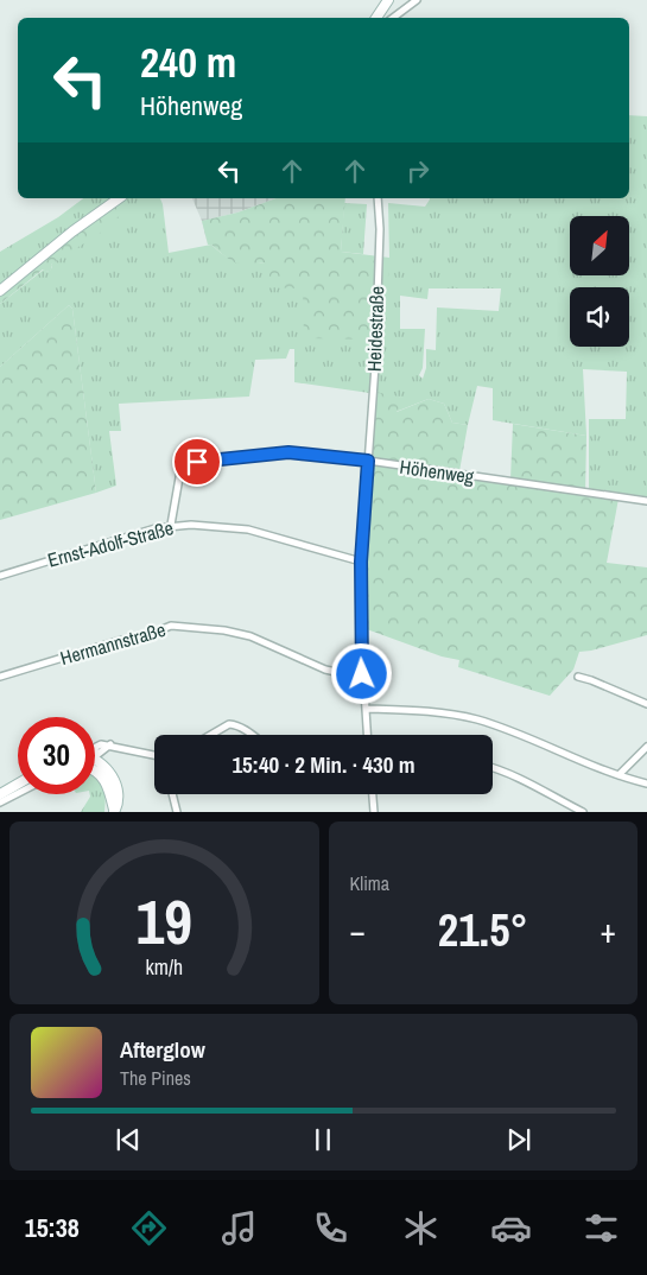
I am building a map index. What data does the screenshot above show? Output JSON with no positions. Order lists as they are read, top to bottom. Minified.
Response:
{"streets":{"street":["Heidestraße","Höhenweg","Ernst-Adolf-Straße","Hermannstraße"]},"crossings":[["Heidestraße","Höhenweg"],["Heidestraße","Ernst-Adolf-Straße"],["Heidestraße","Hermannstraße"],["Höhenweg","Ernst-Adolf-Straße"]],"north":"top right","page":{"turn":["240 m","Höhenweg"],"limit":"30","trip":"15:40 · 2 Min. · 430 m","tile":"Klima","heat":["−","21.5°","+"],"song":["Afterglow","The Pines"],"tabs":"15:38","gauge":["19","km/h"]}}
